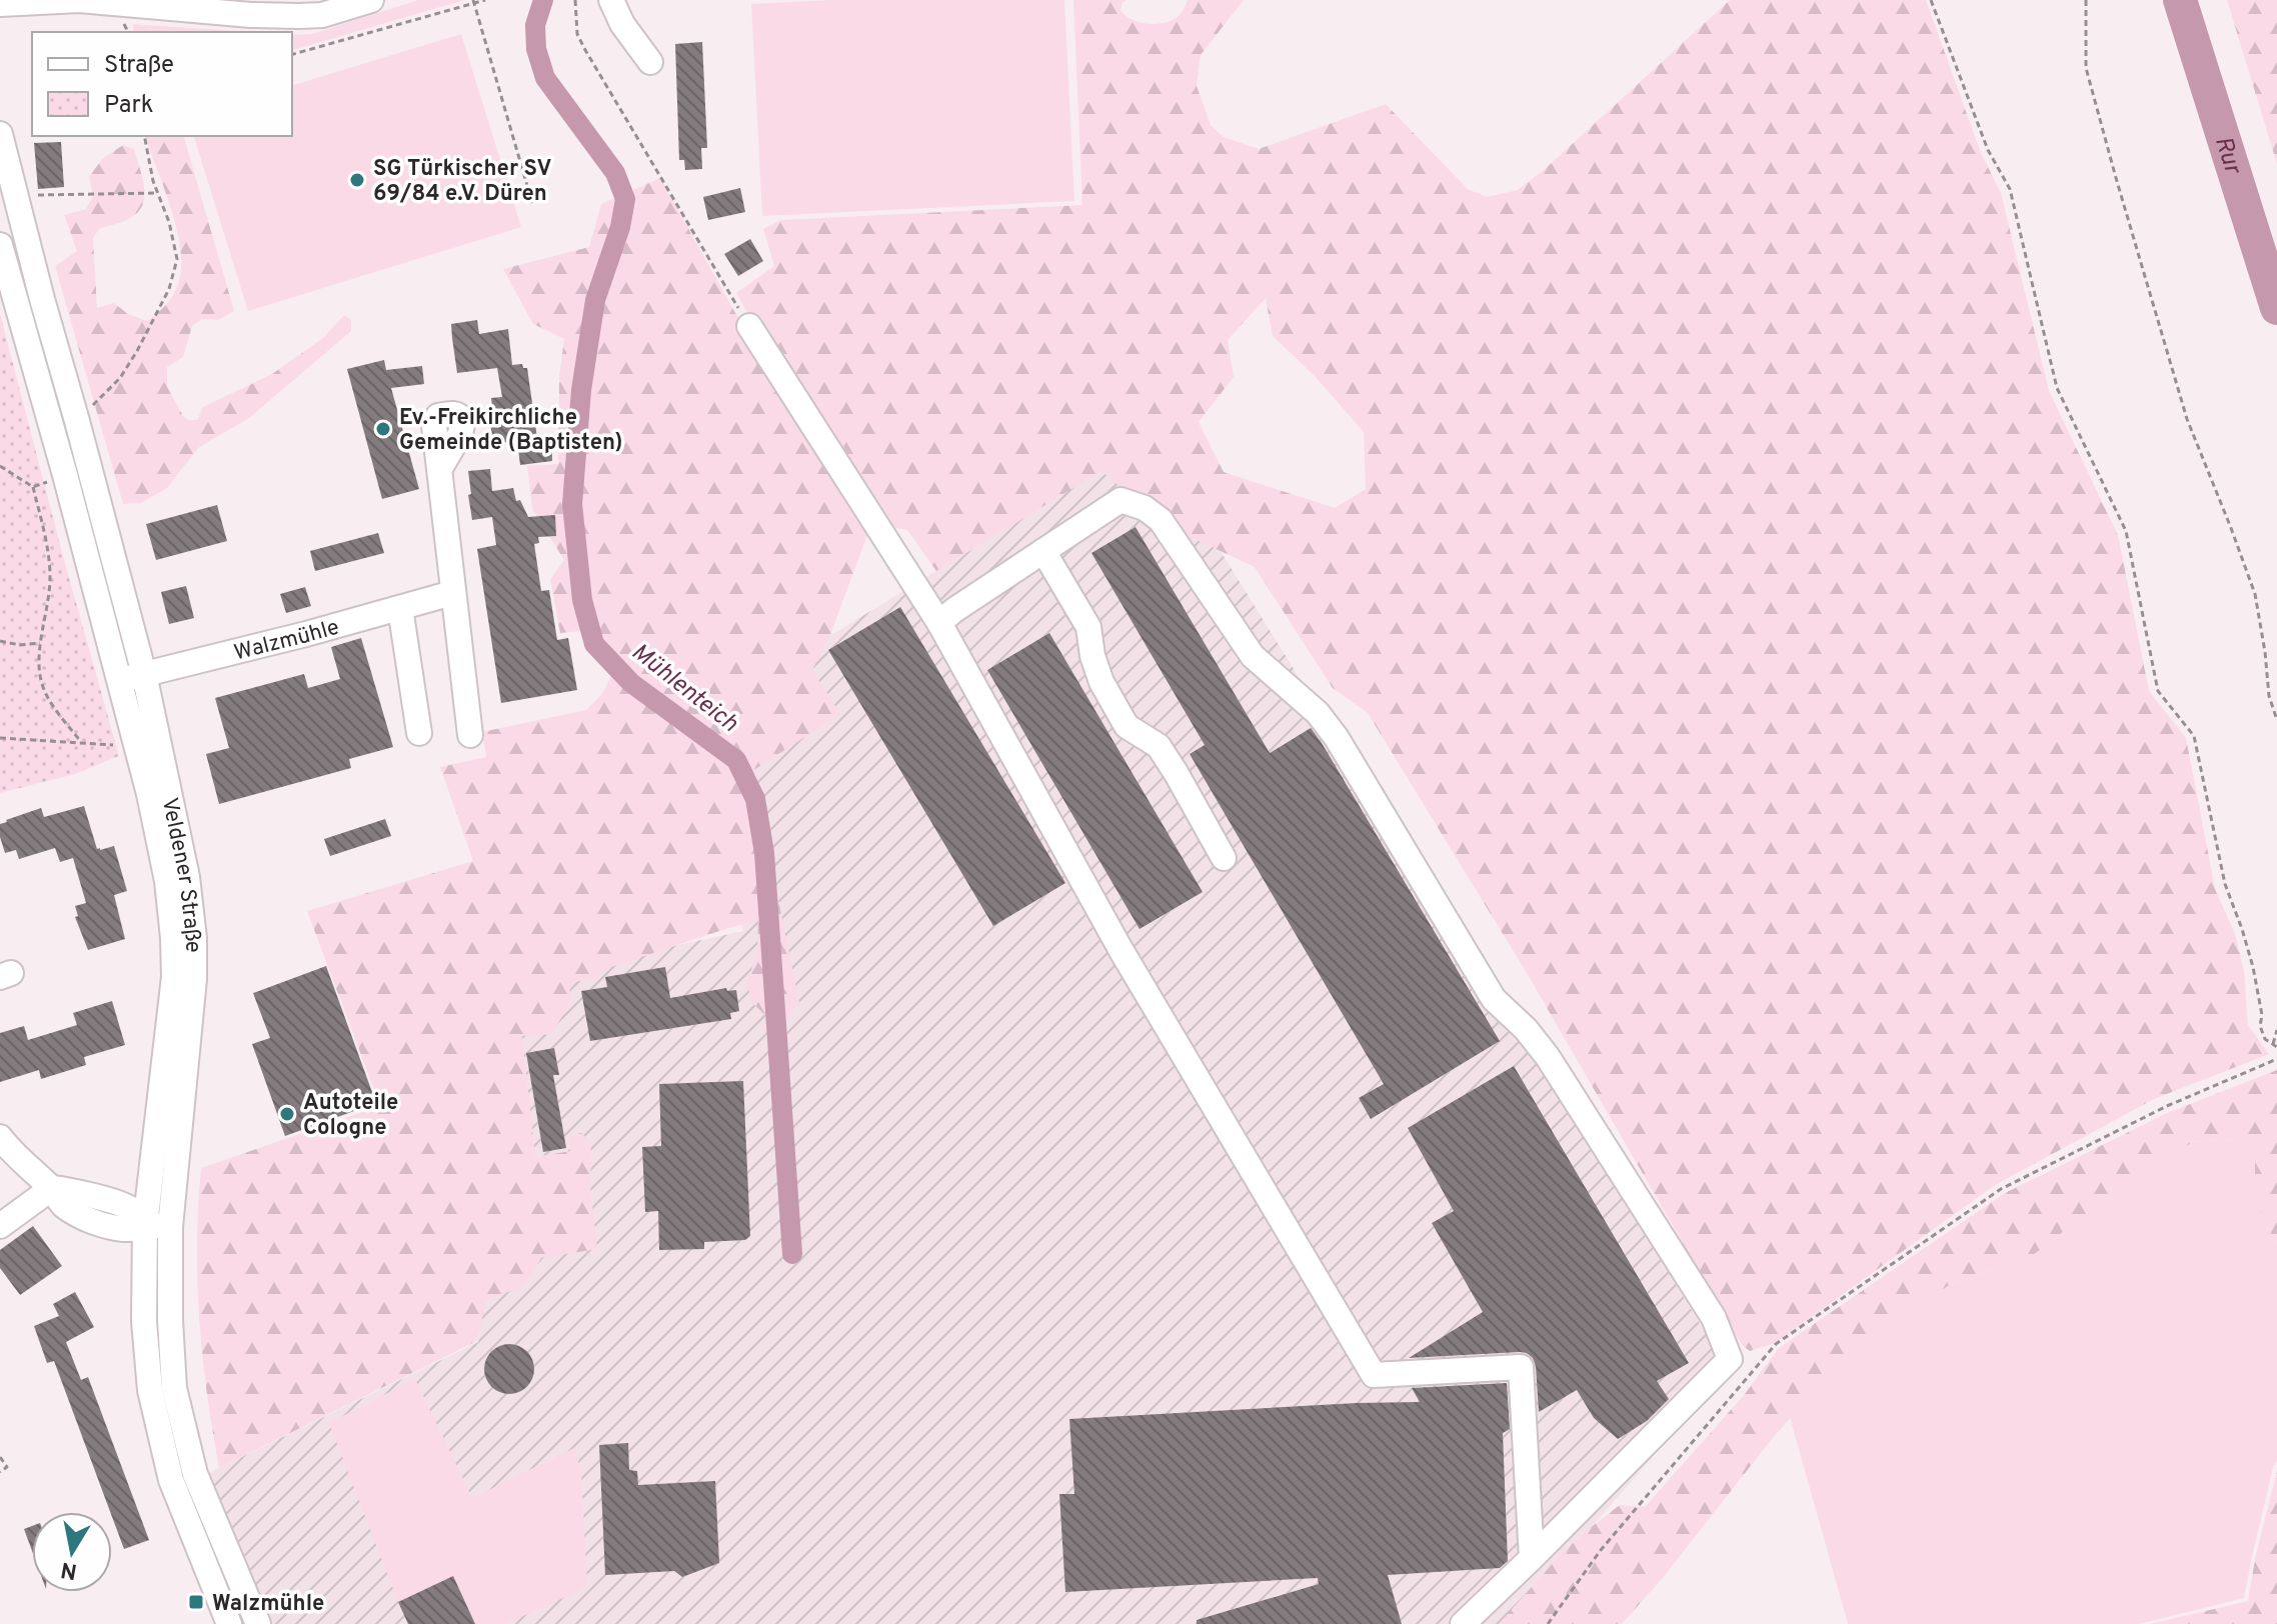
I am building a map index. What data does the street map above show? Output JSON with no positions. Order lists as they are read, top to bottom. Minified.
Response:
{"streets":{"street":["Walzmühle","Veldener Straße"]},"crossings":[["Walzmühle","Veldener Straße"]],"water":["Rur","Mühlenteich"],"places":{"other":["SG Türkischer SV 69/84 e.V. Düren","Ev.-Freikirchliche Gemeinde (Baptisten)","Autoteile Cologne"],"transit":["Walzmühle"]},"legend":["Straße","Park"],"north":"bottom"}
